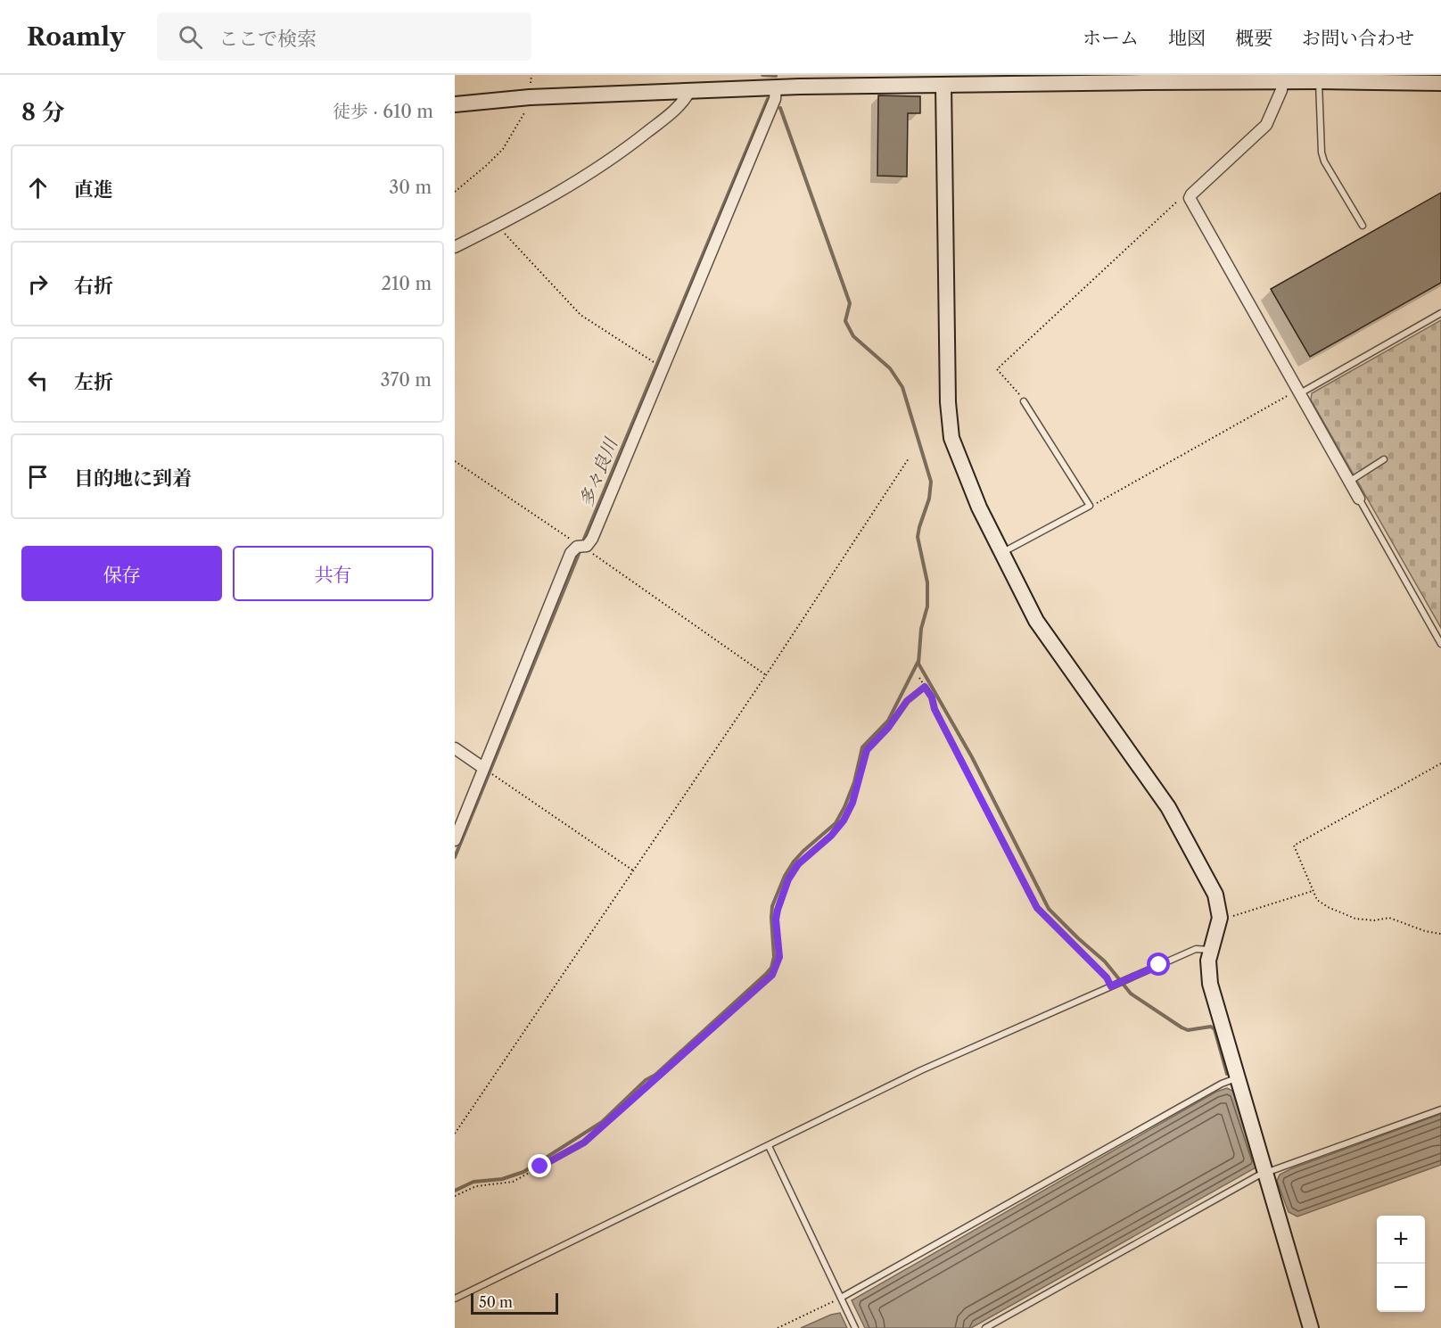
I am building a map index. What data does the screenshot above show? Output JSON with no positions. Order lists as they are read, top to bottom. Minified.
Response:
{"water":["多々良川"],"scale_bar":"50 m","page":{"header":"Roamly","search":"ここで検索","nav":["ホーム","地図","概要","お問い合わせ"],"heading":["8 分","徒歩 · 610 m"],"list":[["直進","30 m"],["右折","210 m"],["左折","370 m"],"目的地に到着"],"buttons":["保存","共有"],"map_buttons":["+","−"],"scale":"50 m"}}
